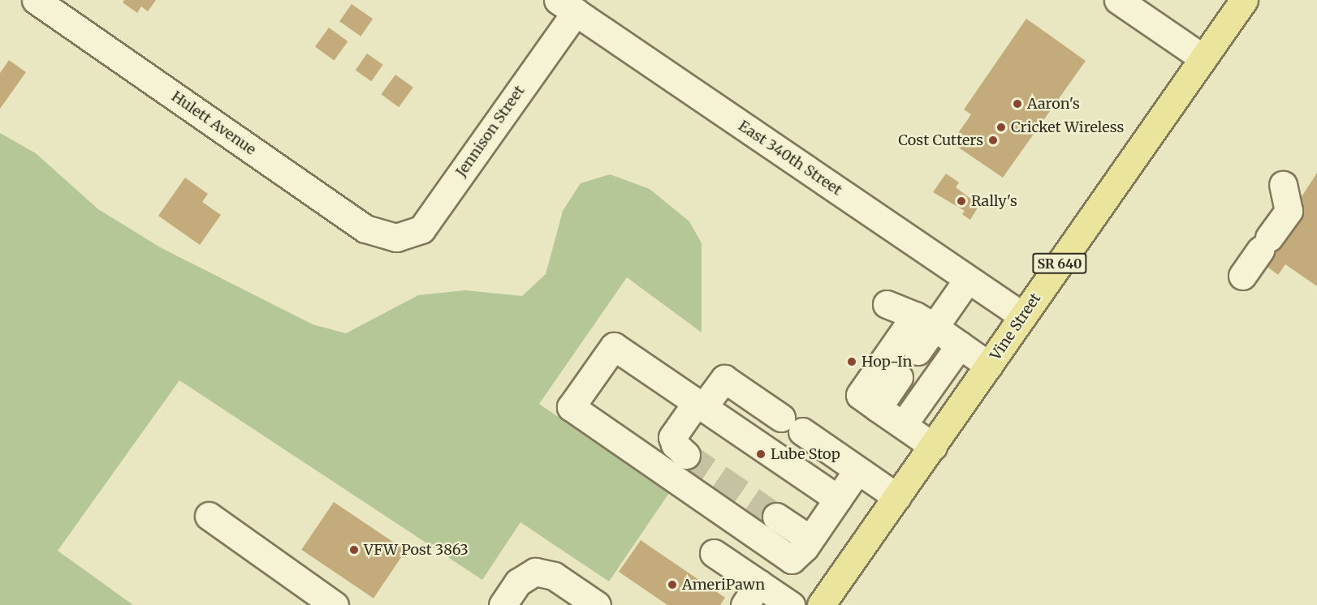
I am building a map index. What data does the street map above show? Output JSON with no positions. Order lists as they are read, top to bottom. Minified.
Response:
{"streets":{"main road":["SR 640","Vine Street"],"street":["Hulett Avenue","Jennison Street","East 340th Street"]},"crossings":[["Hulett Avenue","Jennison Street"],["Jennison Street","East 340th Street"],["East 340th Street","Vine Street"]],"places":["Aaron's","Cricket Wireless","Cost Cutters","Rally's","Hop-In","Lube Stop","VFW Post 3863","AmeriPawn"]}
